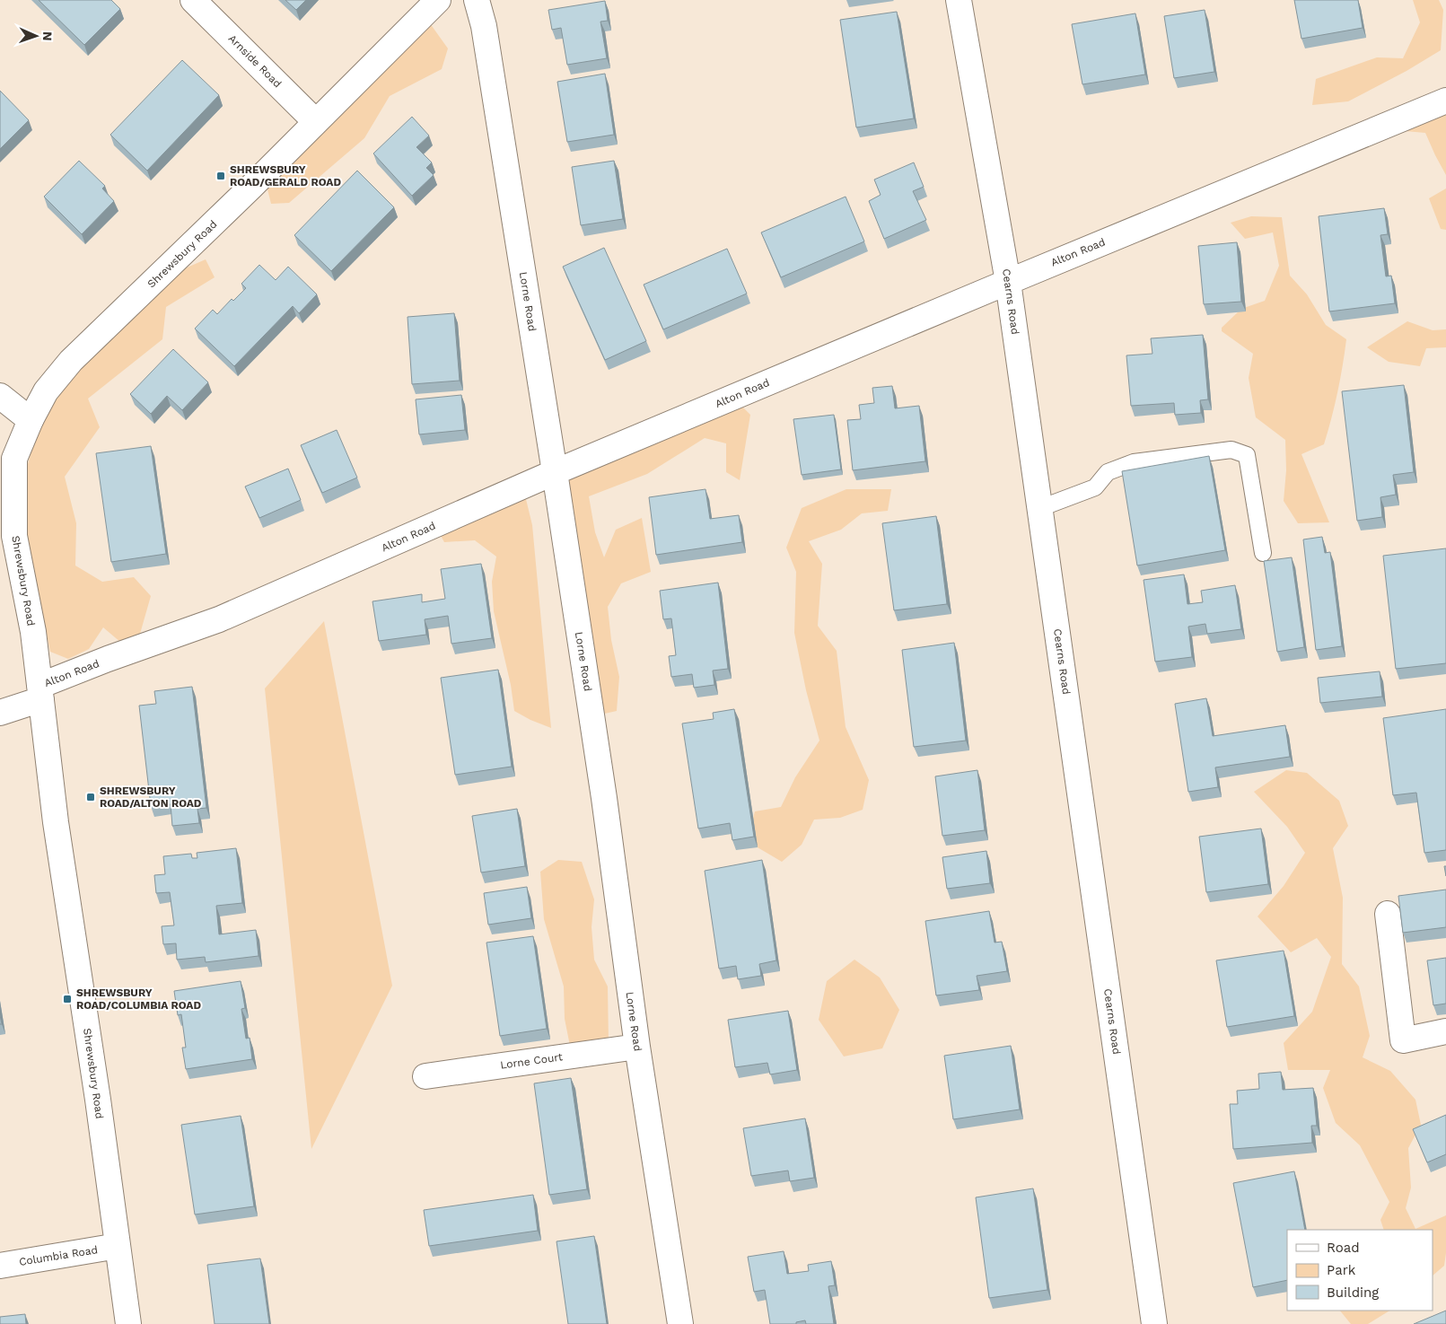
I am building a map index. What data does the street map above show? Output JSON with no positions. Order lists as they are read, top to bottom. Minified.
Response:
{"streets":{"street":["Arnside Road","Alton Road","Shrewsbury Road","Lorne Road","Cearns Road","Lorne Court","Columbia Road"]},"crossings":[["Arnside Road","Shrewsbury Road"],["Alton Road","Shrewsbury Road"],["Alton Road","Lorne Road"],["Alton Road","Cearns Road"],["Shrewsbury Road","Columbia Road"],["Lorne Road","Lorne Court"]],"places":{"transit":["SHREWSBURY ROAD/GERALD ROAD","SHREWSBURY ROAD/ALTON ROAD","SHREWSBURY ROAD/COLUMBIA ROAD"]},"legend":["Road","Park","Building"],"north":"right"}
